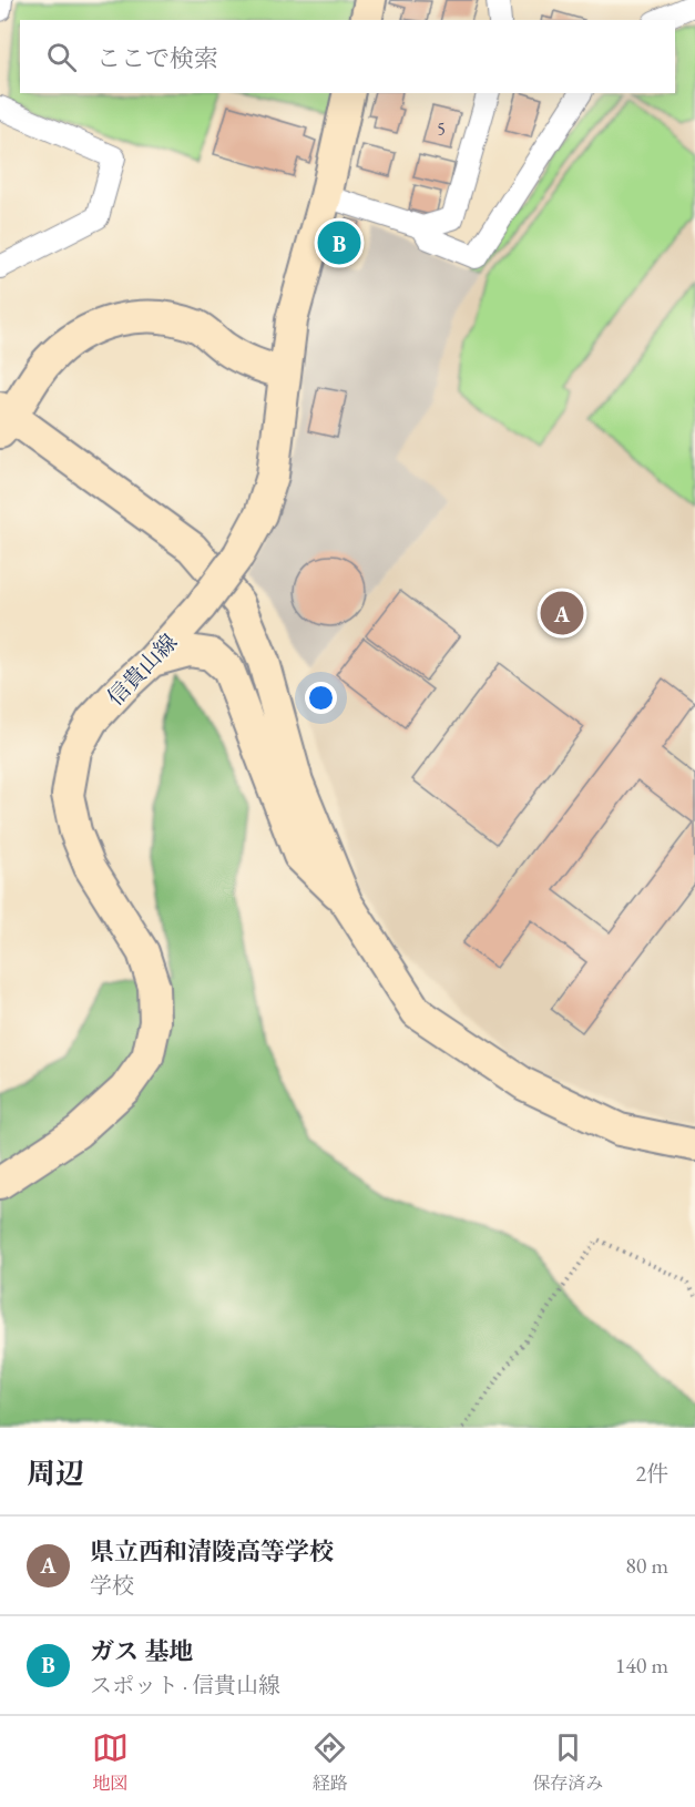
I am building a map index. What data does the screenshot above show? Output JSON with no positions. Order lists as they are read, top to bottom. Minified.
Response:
{"streets":{"street":["信貴山線"]},"house_numbers":["5"],"page":{"search":"ここで検索","pins":["B","A"],"heading":["周辺","2件"],"list":[{"mark":"A","name":"県立西和清陵高等学校","note":"学校","value":"80 m"},{"mark":"B","name":"ガス 基地","note":"スポット · 信貴山線","value":"140 m"}],"nav":["地図","経路","保存済み"]}}
